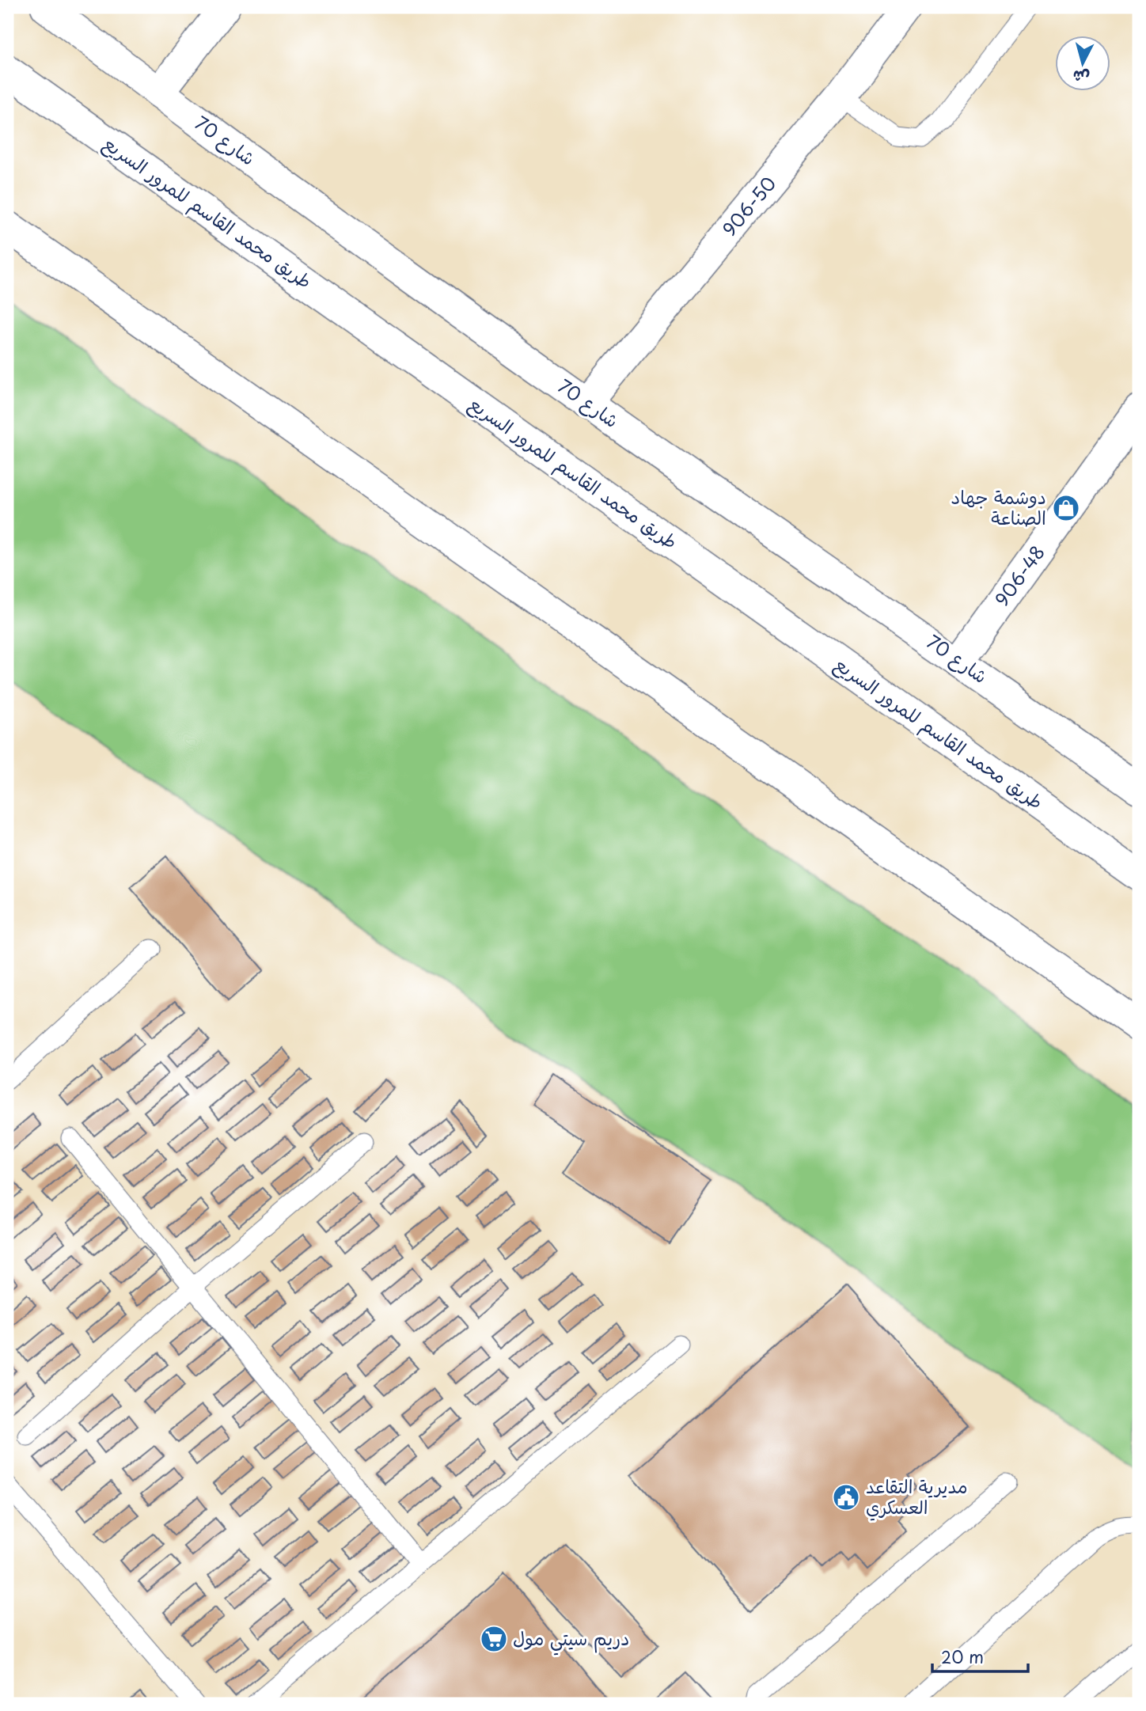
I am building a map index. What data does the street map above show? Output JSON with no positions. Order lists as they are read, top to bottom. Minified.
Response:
{"streets":{"main road":["شارع 70","906-50","طريق محمد القاسم للمرور السريع","906-48"]},"crossings":[["شارع 70","906-50"],["شارع 70","906-48"]],"places":{"shop":["دوشمة جهاد الصناعة"],"public building":["مديرية التقاعد العسكري"],"supermarket":["دريم سيتي مول"]},"scale_bar":"20 m","north":"bottom"}
